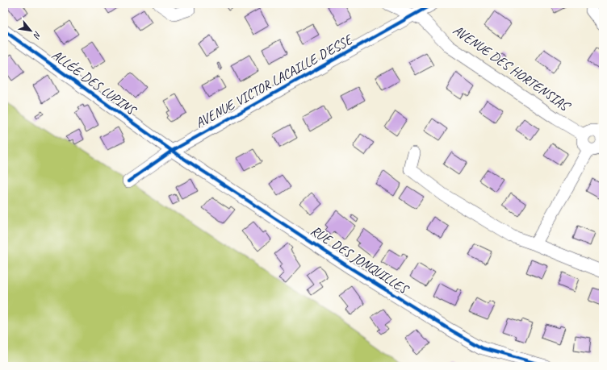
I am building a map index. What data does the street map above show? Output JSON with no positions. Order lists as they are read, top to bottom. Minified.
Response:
{"streets":{"street":["AVENUE DES HORTENSIAS","AVENUE VICTOR LACAILLE D'ESSE","ALLÉE DES LUPINS","RUE DES JONQUILLES"]},"crossings":[["AVENUE DES HORTENSIAS","AVENUE VICTOR LACAILLE D'ESSE"],["AVENUE VICTOR LACAILLE D'ESSE","ALLÉE DES LUPINS"],["AVENUE VICTOR LACAILLE D'ESSE","RUE DES JONQUILLES"],["ALLÉE DES LUPINS","RUE DES JONQUILLES"]],"north":"bottom right"}
